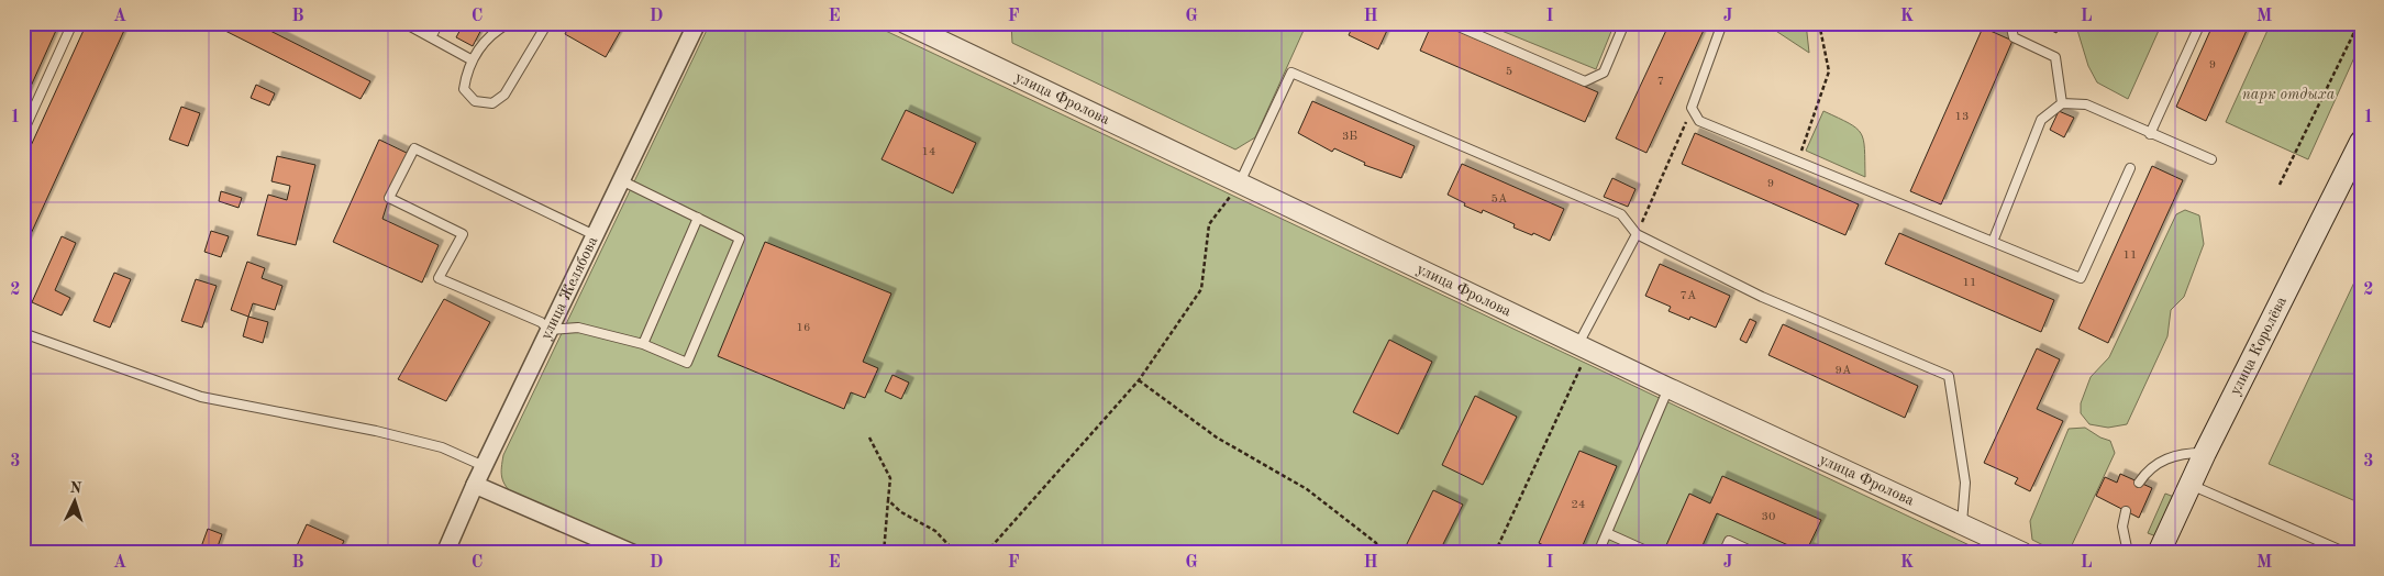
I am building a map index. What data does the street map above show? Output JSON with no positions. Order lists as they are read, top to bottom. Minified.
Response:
{"streets":{"main road":["улица Королёва"],"street":["улица Фролова","улица Желябова"]},"parks":["парк отдыха"],"house_numbers":["9","5","7","13","3Б","14","9","5А","11","11","7А","16","9А","24","30"],"north":"top","grid":{"columns":["A","B","C","D","E","F","G","H","I","J","K","L","M"],"rows":["1","2","3"]}}
